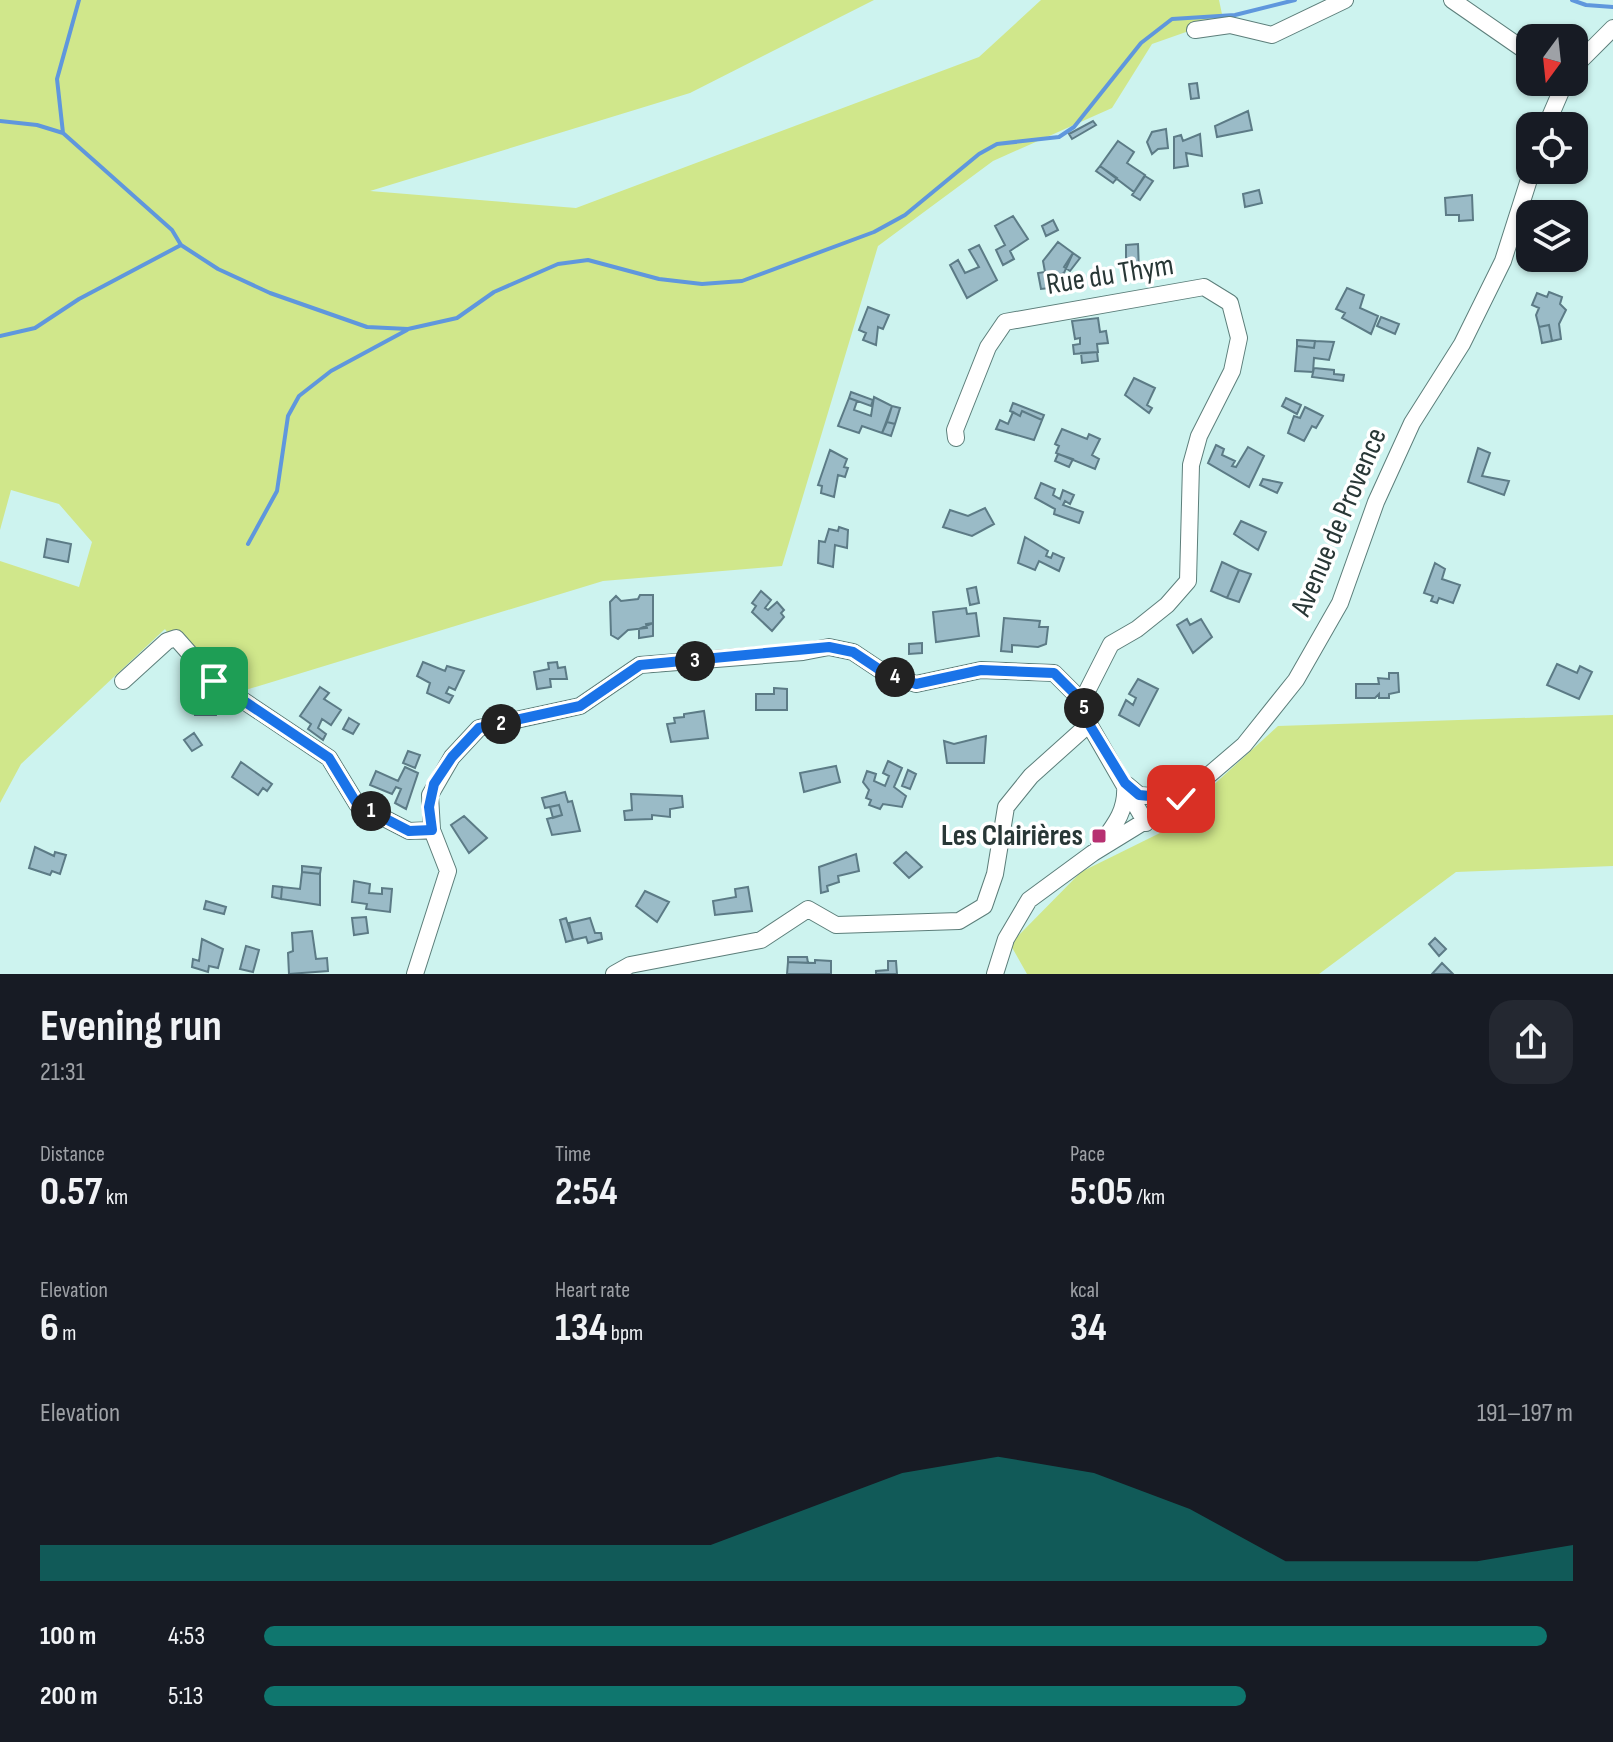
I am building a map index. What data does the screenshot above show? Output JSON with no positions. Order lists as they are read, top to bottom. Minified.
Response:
{"streets":{"street":["Rue du Thym","Avenue de Provence"]},"places":{"transit":["Les Clairières"]},"north":"bottom","page":{"pins":["3","4","5","2","1"],"heading":["Evening run","21:31"],"stats":[["Distance","0.57 km"],["Time","2:54"],["Pace","5:05 /km"],["Elevation","6 m"],["Heart rate","134 bpm"],["kcal","34"]],"chart":["Elevation","191–197 m"],"list":[{"name":"100 m","note":"4:53"},{"name":"200 m","note":"5:13"}]}}
